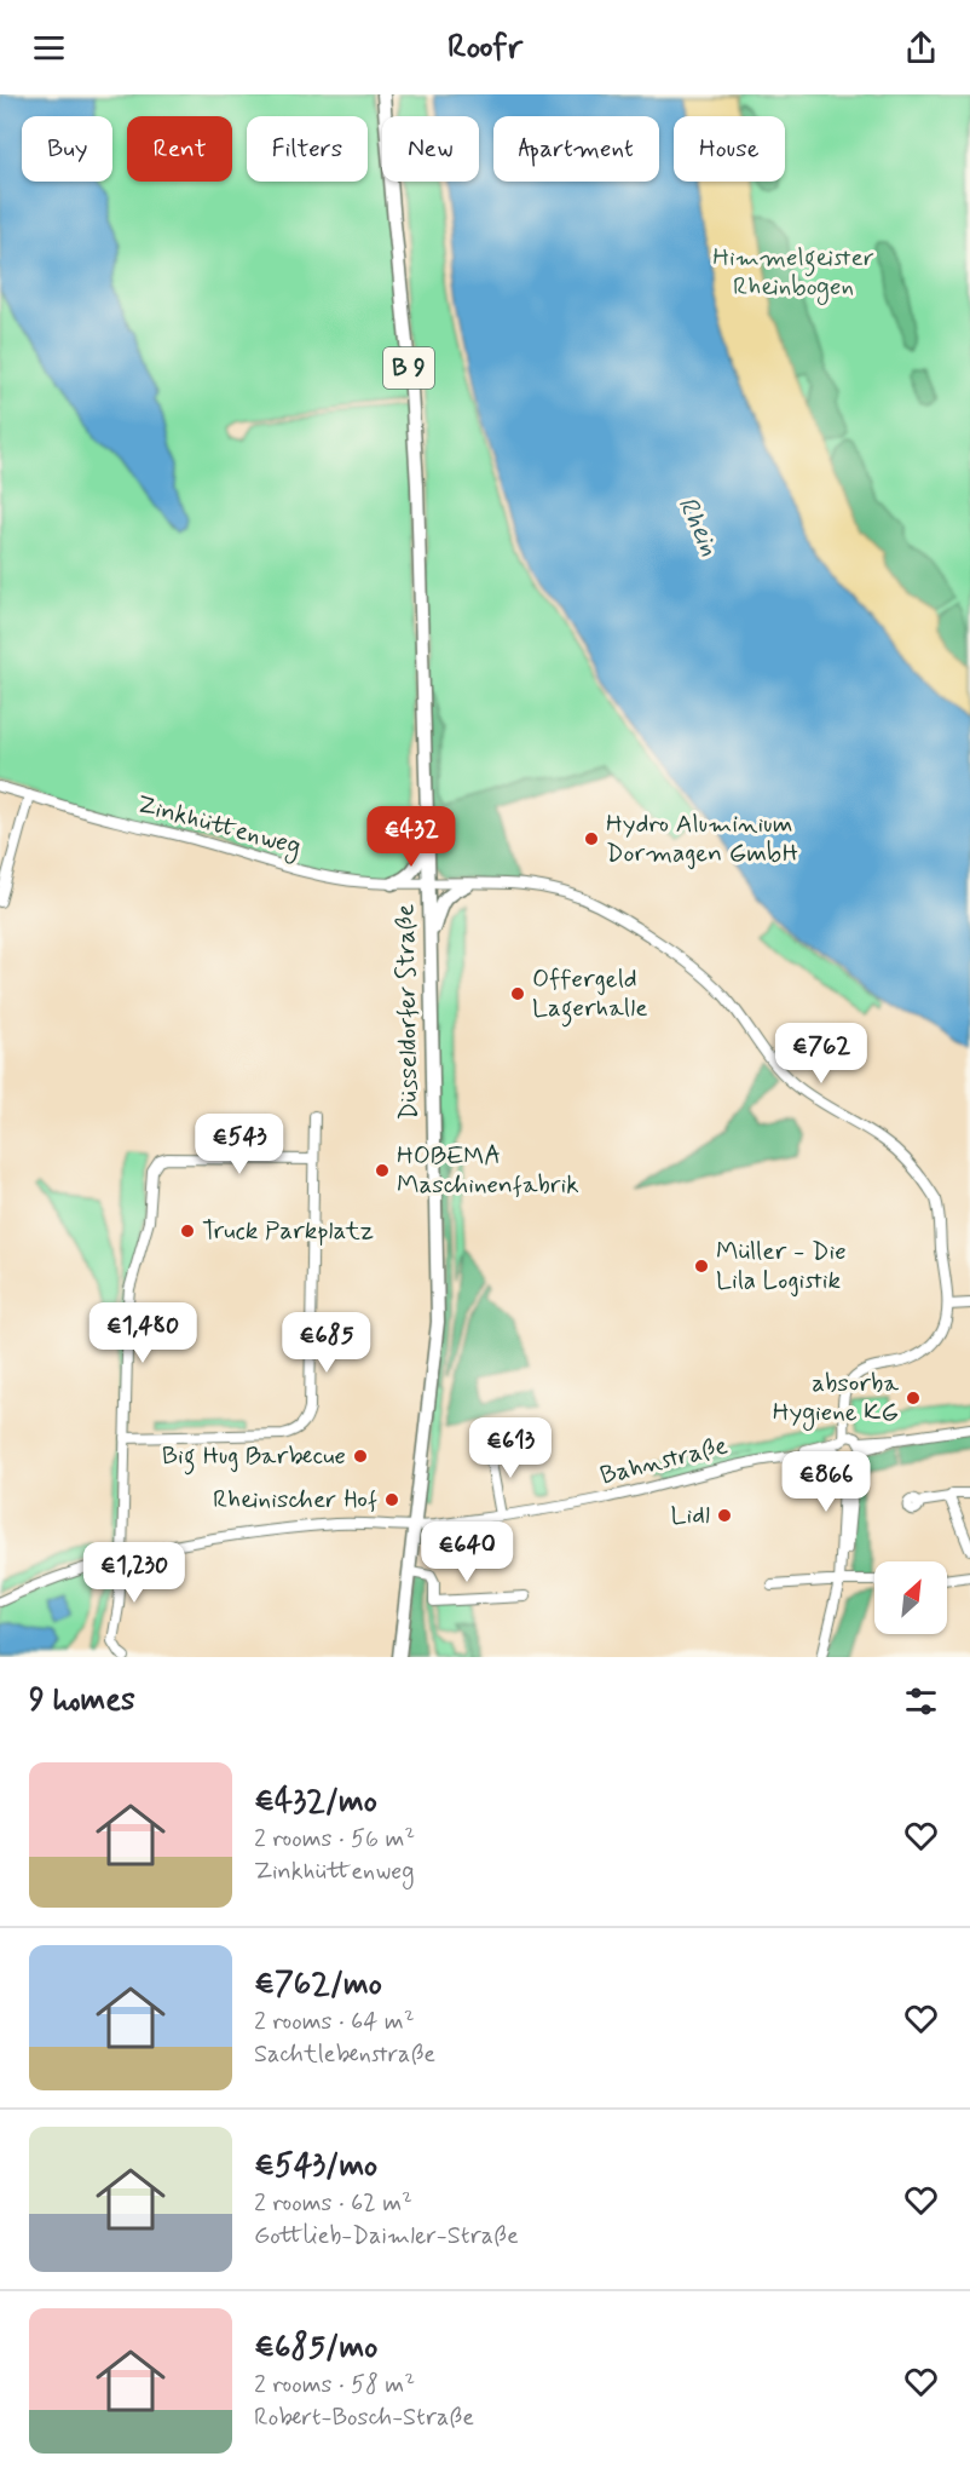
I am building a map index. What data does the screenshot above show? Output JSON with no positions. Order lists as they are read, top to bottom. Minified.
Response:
{"streets":{"main road":["B 9","Düsseldorfer Straße"],"street":["Zinkhüttenweg","Bahnstraße"]},"crossings":[["B 9","Zinkhüttenweg"],["B 9","Düsseldorfer Straße"],["Zinkhüttenweg","Düsseldorfer Straße"],["Düsseldorfer Straße","Bahnstraße"]],"water":["Rhein"],"parks":["Himmelgeister Rheinbogen"],"places":["Hydro Aluminium Dormagen GmbH","Offergeld Lagerhalle","HOBEMA Maschinenfabrik","Truck Parkplatz","Müller - Die Lila Logistik","absorba Hygiene KG","Big Hug Barbecue","Rheinischer Hof","Lidl"],"north":"top right","page":{"header":"Roofr","chip":["Buy","Rent","Filters","New","Apartment","House"],"price":["€432","€762","€543","€1,480","€685","€613","€866","€640","€1,230"],"heading":"9 homes","list":[{"name":"€432/mo","note":"2 rooms · 56 m² · Zinkhüttenweg"},{"name":"€762/mo","note":"2 rooms · 64 m² · Sachtlebenstraße"},{"name":"€543/mo","note":"2 rooms · 62 m² · Gottlieb-Daimler-Straße"},{"name":"€685/mo","note":"2 rooms · 58 m² · Robert-Bosch-Straße"}]}}
